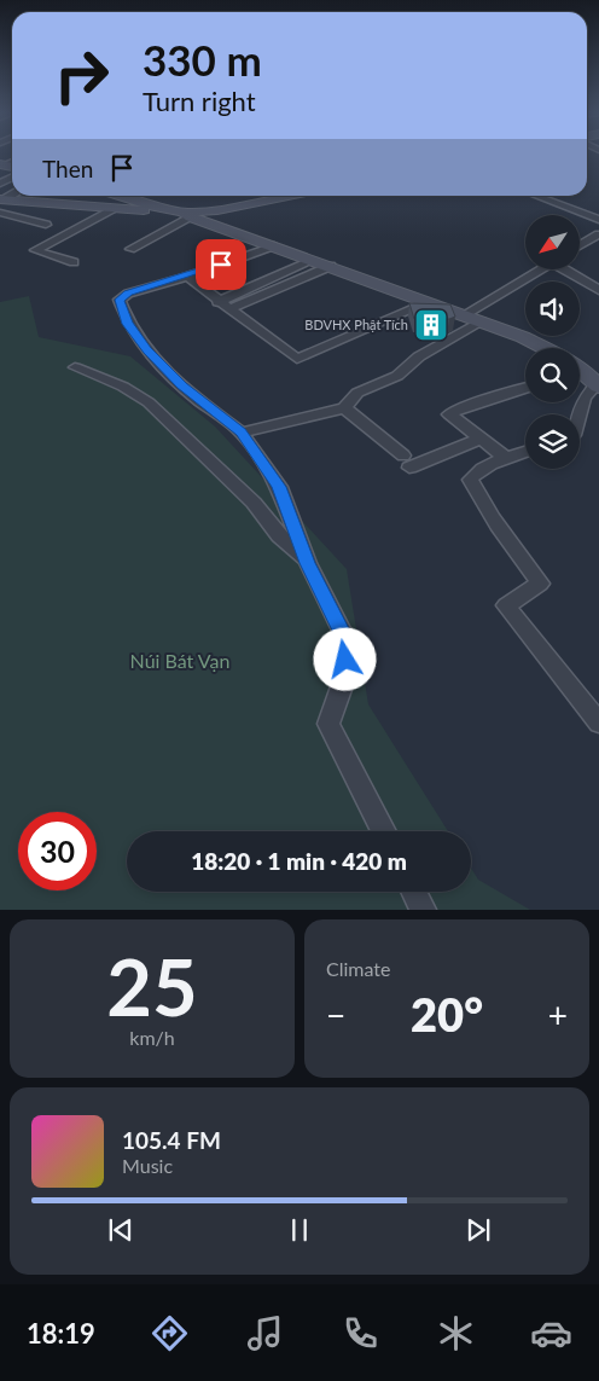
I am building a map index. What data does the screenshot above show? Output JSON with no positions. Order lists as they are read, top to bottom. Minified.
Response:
{"parks":["Núi Bát Vạn"],"places":{"building":["BDVHX Phật Tích"]},"north":"bottom left","page":{"turn":["330 m","Turn right"],"then":"Then","limit":"30","trip":"18:20 · 1 min · 420 m","tile":[["25","km/h"],"Climate"],"heat":["−","20°","+"],"song":["105.4 FM","Music"],"tabs":"18:19"}}
